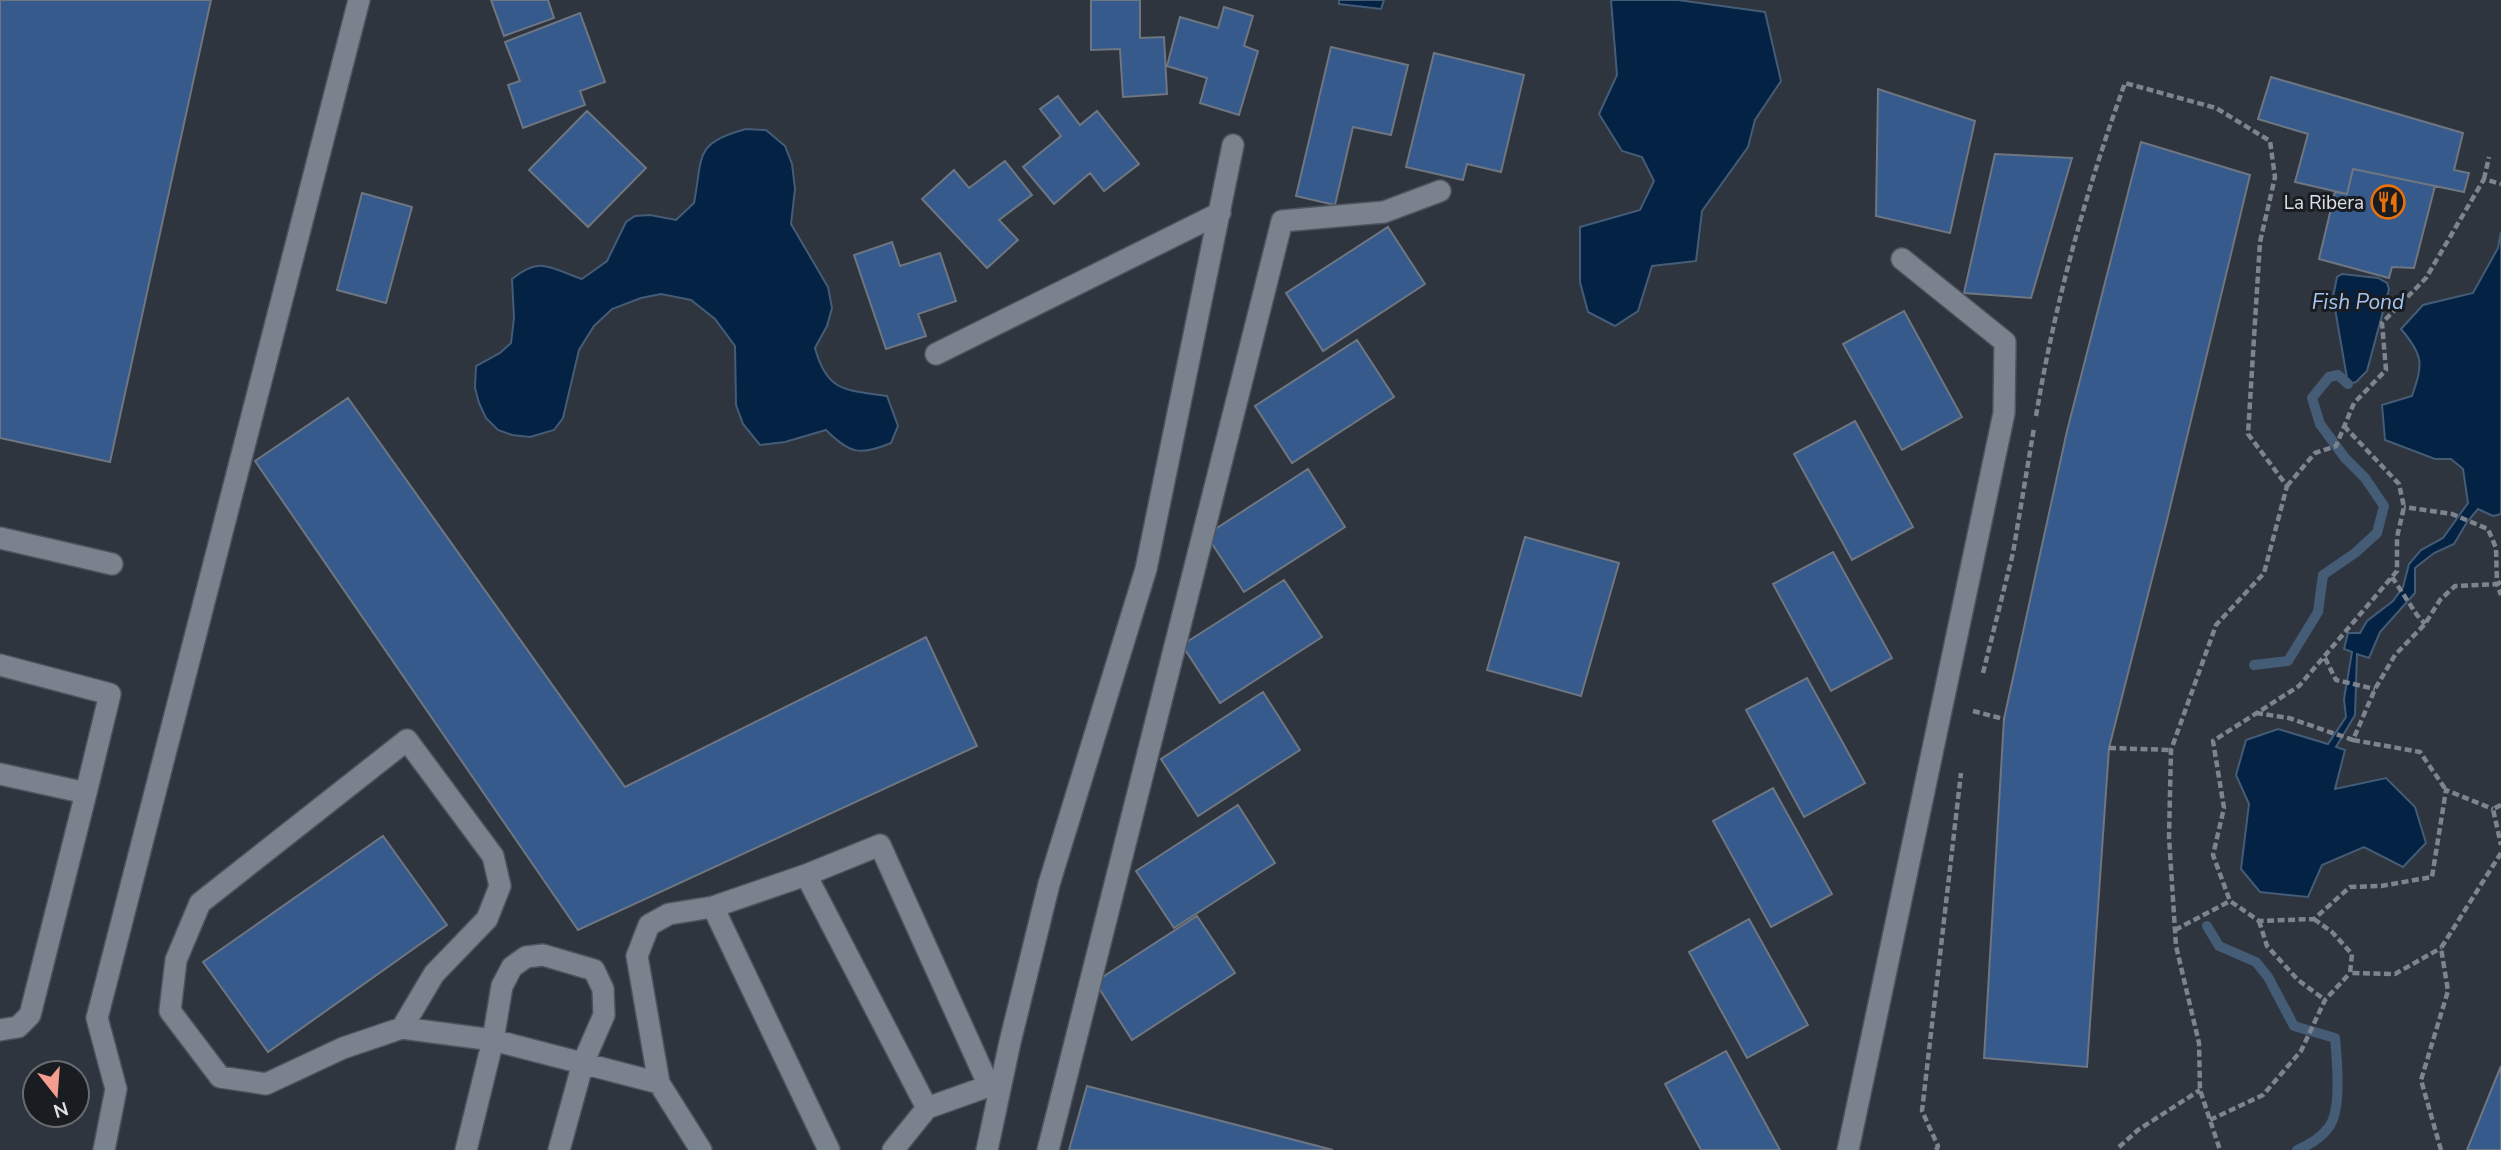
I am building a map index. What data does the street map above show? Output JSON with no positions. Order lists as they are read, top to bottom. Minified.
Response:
{"water":["Fish Pond"],"places":{"restaurant":["La Ribera"]},"north":"bottom"}
